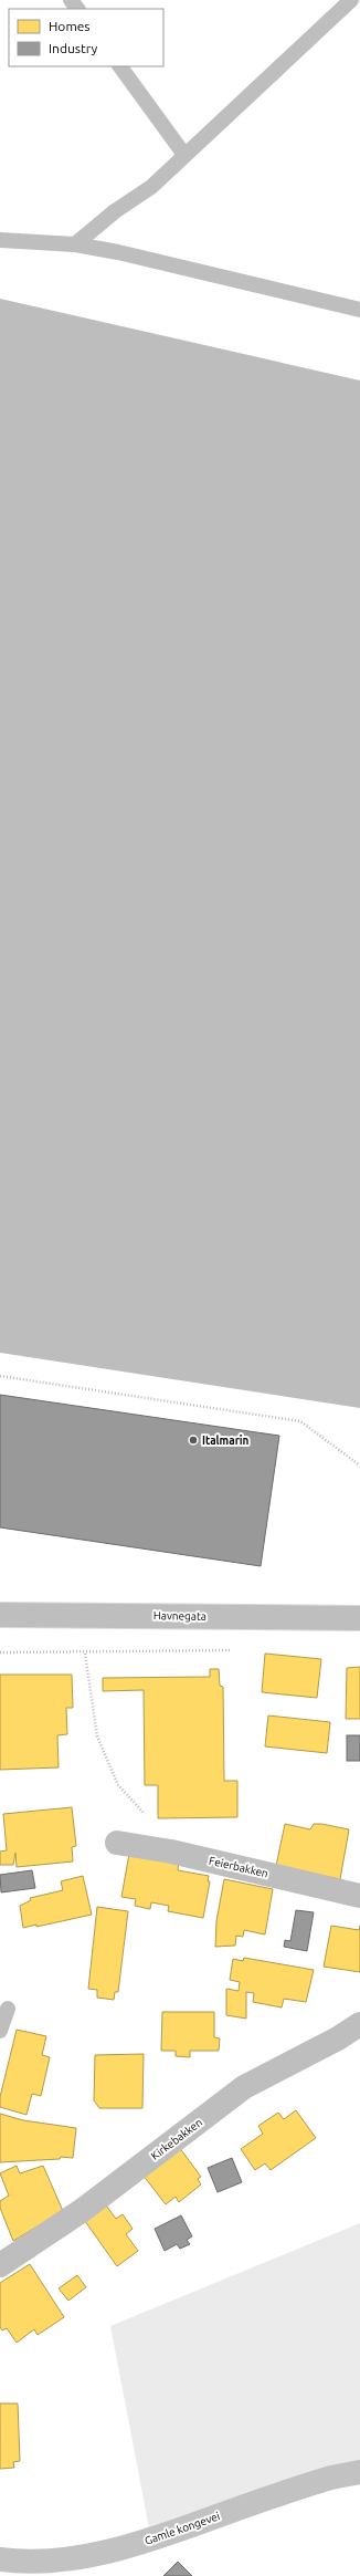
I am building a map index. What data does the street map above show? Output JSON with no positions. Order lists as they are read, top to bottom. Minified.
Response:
{"streets":{"main road":["Gamle kongevei"],"street":["Havnegata","Feierbakken","Kirkebakken"]},"places":["Italmarin"],"legend":["Homes","Industry"]}
